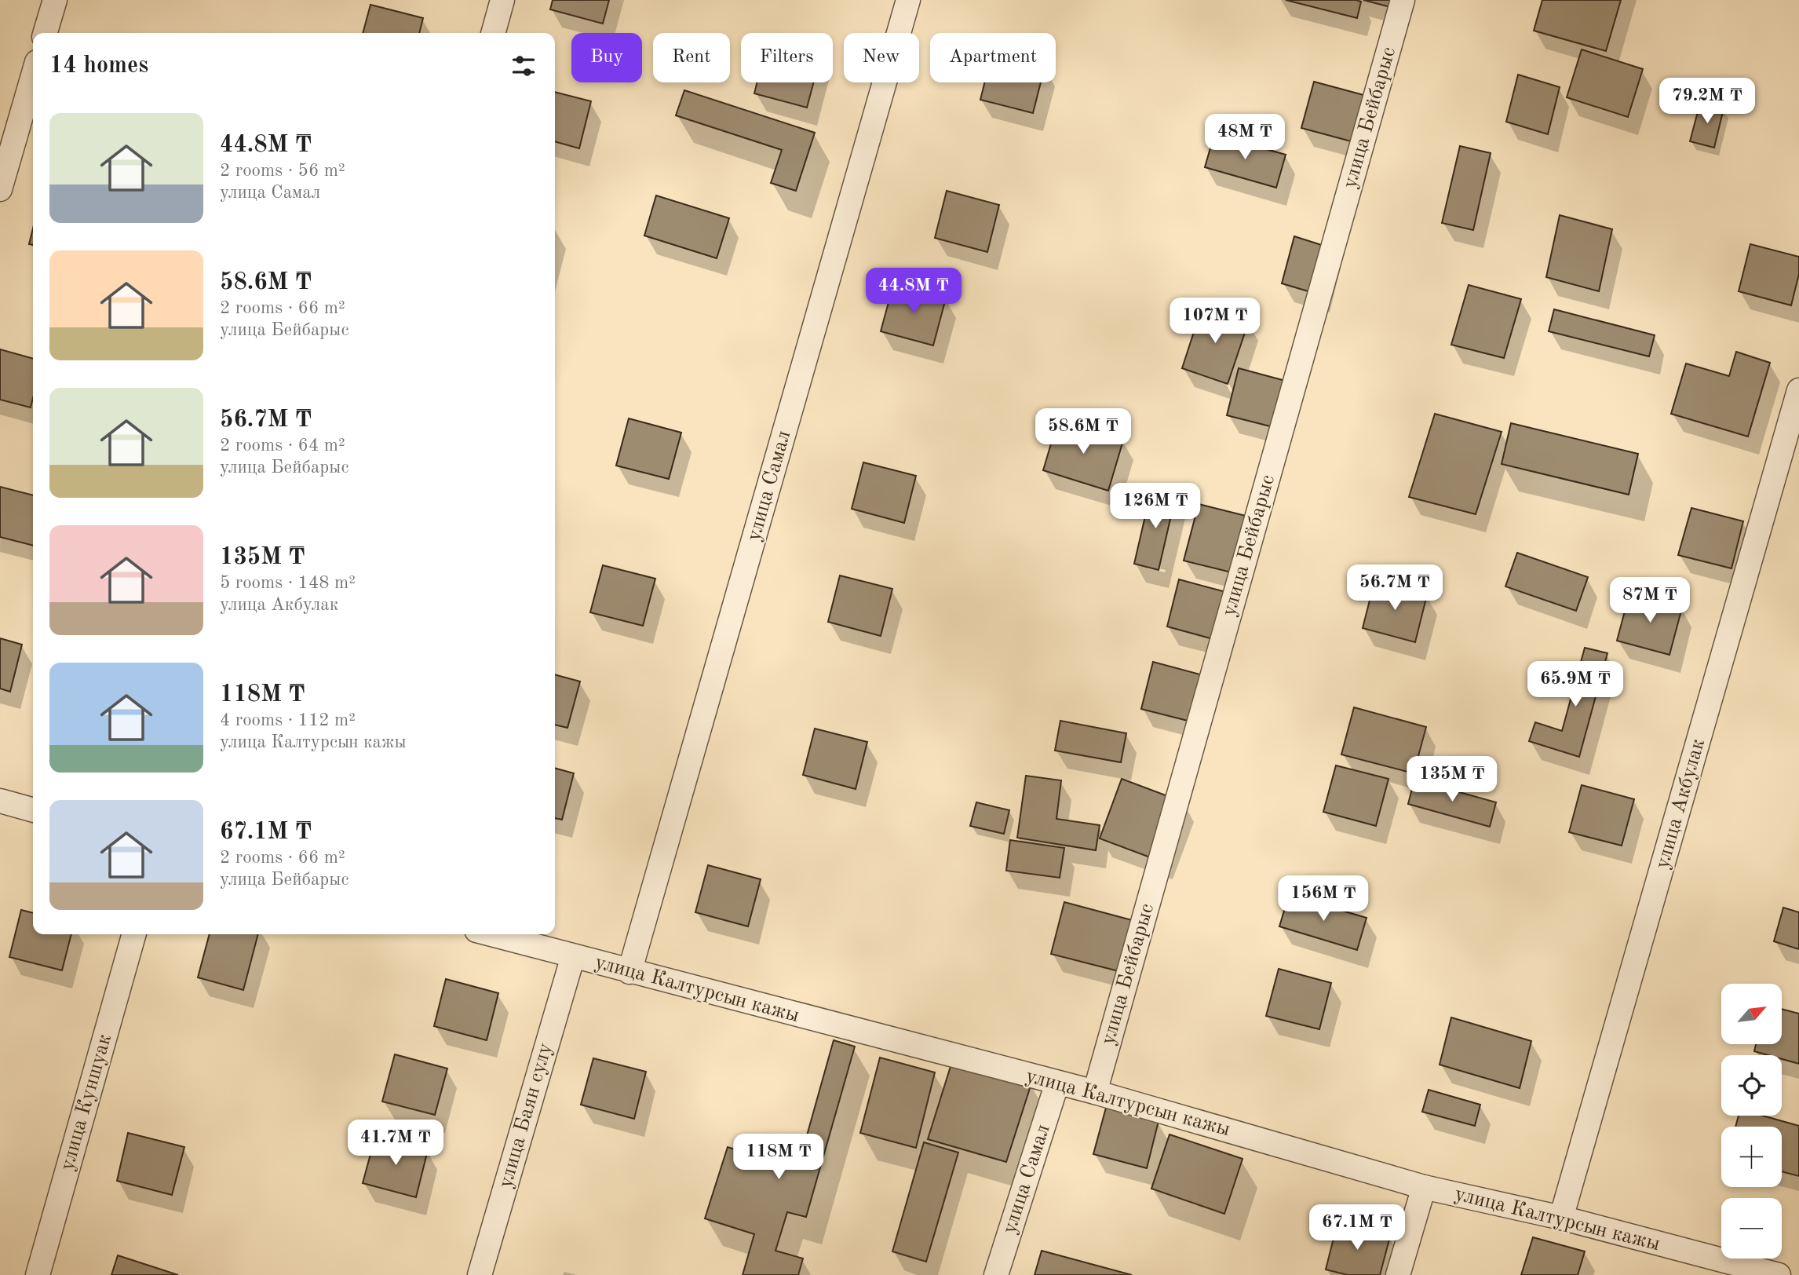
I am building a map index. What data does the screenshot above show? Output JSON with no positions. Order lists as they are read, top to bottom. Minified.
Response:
{"streets":{"street":["улица Бейбарыс","улица Самал","улица Акбулак","улица Калтурсын кажы","улица Куншуак","улица Баян сулу"]},"crossings":[["улица Бейбарыс","улица Калтурсын кажы"],["улица Самал","улица Калтурсын кажы"],["улица Акбулак","улица Калтурсын кажы"],["улица Калтурсын кажы","улица Баян сулу"]],"north":"top right","page":{"chip":["Buy","Rent","Filters","New","Apartment"],"heading":"14 homes","price":["79.2M ₸","48M ₸","44.8M ₸","107M ₸","58.6M ₸","126M ₸","56.7M ₸","87M ₸","65.9M ₸","135M ₸","156M ₸","41.7M ₸","118M ₸","67.1M ₸"],"list":[{"name":"44.8M ₸","note":"2 rooms · 56 m² · улица Самал"},{"name":"58.6M ₸","note":"2 rooms · 66 m² · улица Бейбарыс"},{"name":"56.7M ₸","note":"2 rooms · 64 m² · улица Бейбарыс"},{"name":"135M ₸","note":"5 rooms · 148 m² · улица Акбулак"},{"name":"118M ₸","note":"4 rooms · 112 m² · улица Калтурсын кажы"},{"name":"67.1M ₸","note":"2 rooms · 66 m² · улица Бейбарыс"}],"map_buttons":["+","−"]}}
